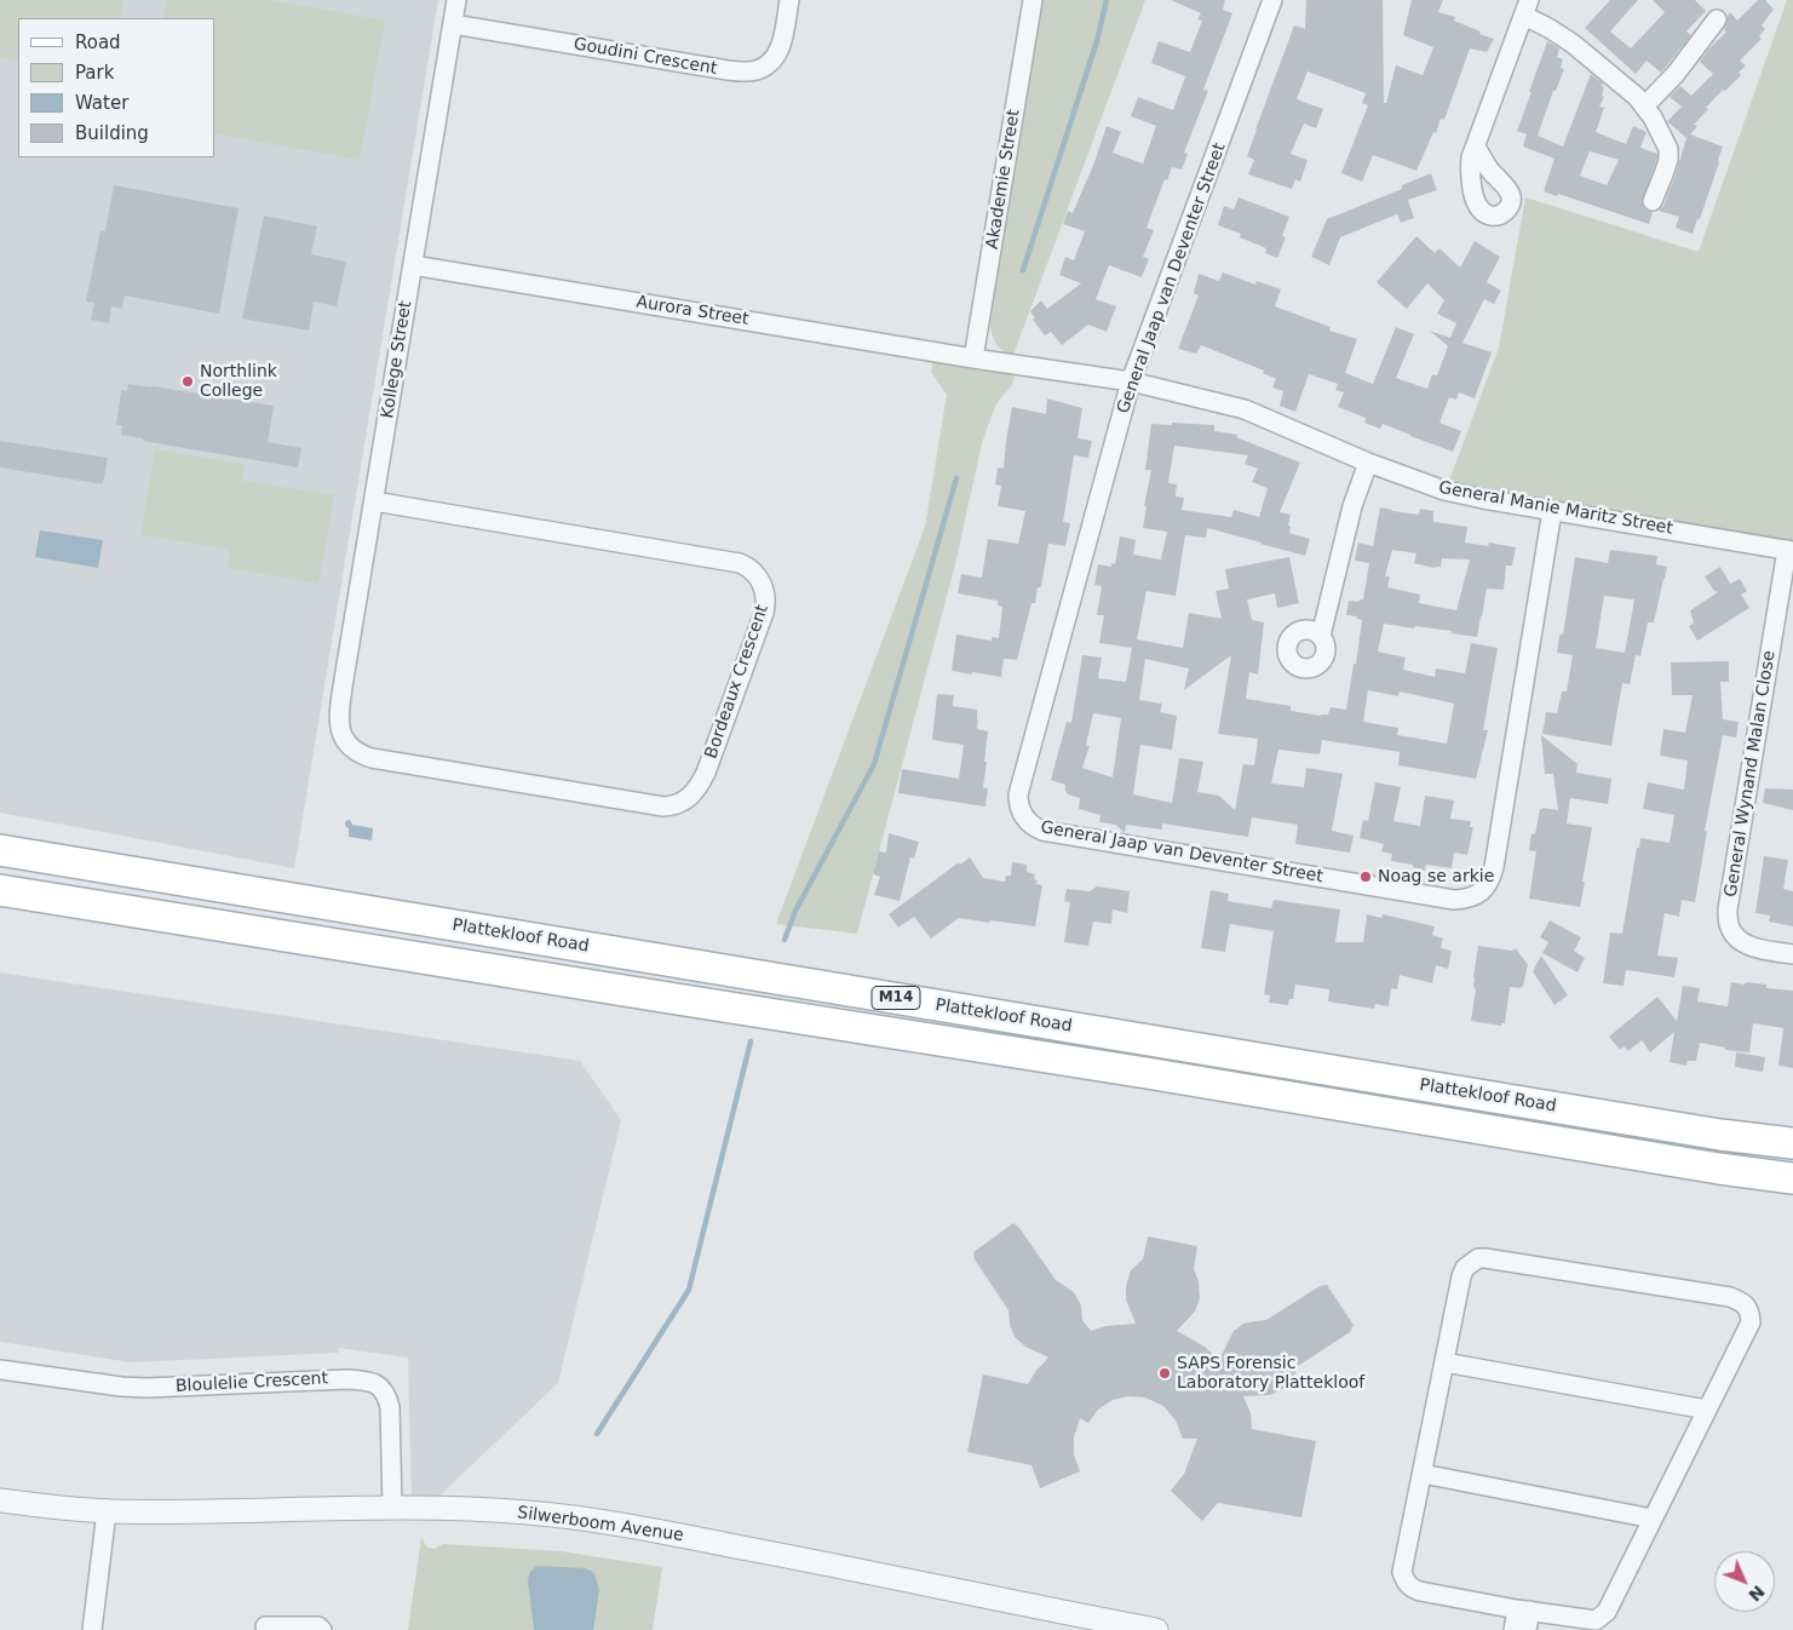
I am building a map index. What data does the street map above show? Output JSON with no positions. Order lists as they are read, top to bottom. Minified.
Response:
{"streets":{"main road":["Plattekloof Road","M14"],"street":["Goudini Crescent","Akademie Street","General Jaap van Deventer Street","Aurora Street","Kollege Street","General Manie Maritz Street","Bordeaux Crescent","General Wynand Malan Close","Bloulelie Crescent","Silwerboom Avenue"]},"crossings":[["Goudini Crescent","Kollege Street"],["Akademie Street","Aurora Street"],["Akademie Street","General Manie Maritz Street"],["General Jaap van Deventer Street","General Manie Maritz Street"],["Aurora Street","Kollege Street"],["Aurora Street","General Manie Maritz Street"],["Kollege Street","Bordeaux Crescent"],["General Manie Maritz Street","General Wynand Malan Close"],["Bloulelie Crescent","Silwerboom Avenue"]],"places":["Northlink College","Noag se arkie","SAPS Forensic Laboratory Plattekloof"],"legend":["Road","Park","Water","Building"],"north":"bottom right"}
